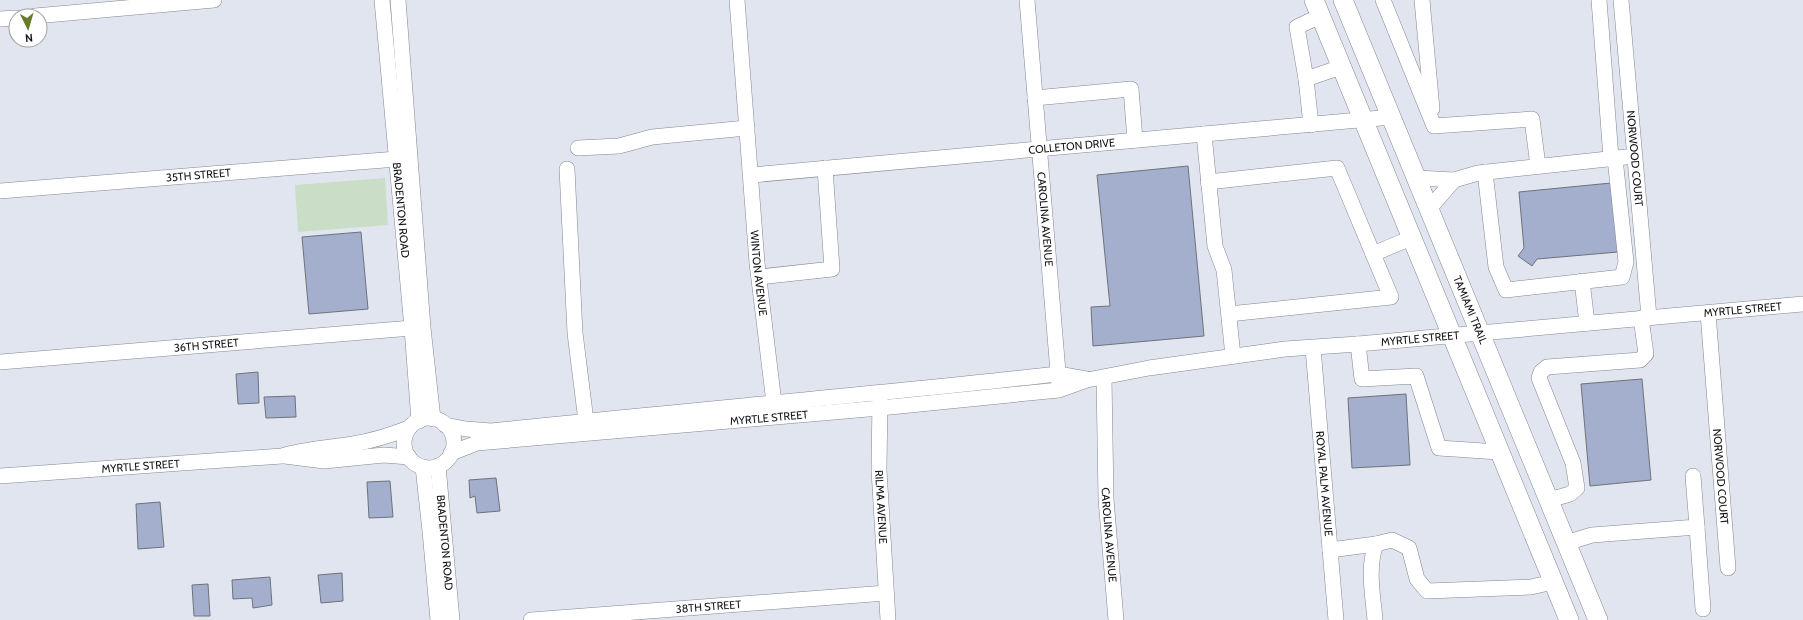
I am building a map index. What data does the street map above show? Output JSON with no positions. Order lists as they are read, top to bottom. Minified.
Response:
{"streets":{"main road":["TAMIAMI TRAIL"],"street":["COLLETON DRIVE","NORWOOD COURT","35TH STREET","BRADENTON ROAD","CAROLINA AVENUE","WINTON AVENUE","MYRTLE STREET","36TH STREET","ROYAL PALM AVENUE","RILMA AVENUE","38TH STREET"]},"crossings":[["COLLETON DRIVE","CAROLINA AVENUE"],["COLLETON DRIVE","WINTON AVENUE"],["COLLETON DRIVE","TAMIAMI TRAIL"],["NORWOOD COURT","MYRTLE STREET"],["NORWOOD COURT","TAMIAMI TRAIL"],["35TH STREET","BRADENTON ROAD"],["BRADENTON ROAD","MYRTLE STREET"],["BRADENTON ROAD","36TH STREET"],["CAROLINA AVENUE","MYRTLE STREET"],["WINTON AVENUE","MYRTLE STREET"],["MYRTLE STREET","TAMIAMI TRAIL"],["MYRTLE STREET","ROYAL PALM AVENUE"],["MYRTLE STREET","RILMA AVENUE"],["RILMA AVENUE","38TH STREET"]],"north":"bottom"}
